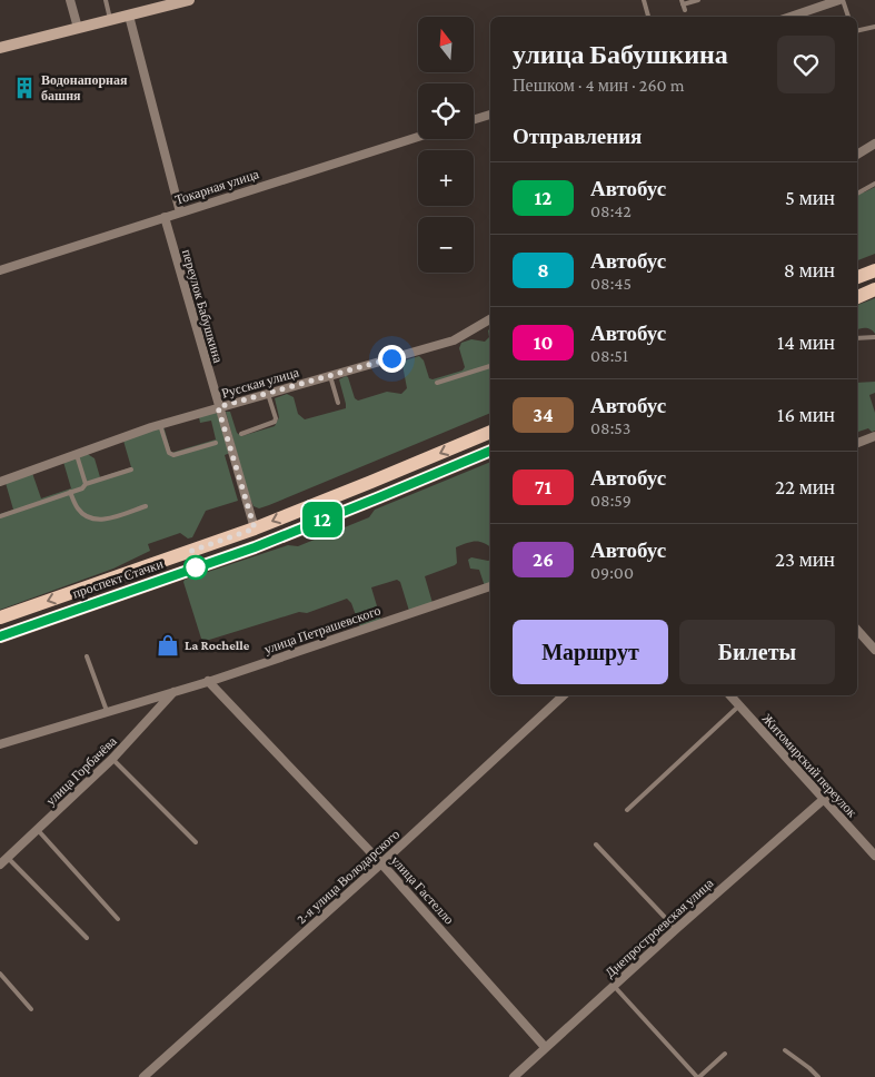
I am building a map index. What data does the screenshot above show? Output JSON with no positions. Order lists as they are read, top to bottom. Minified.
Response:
{"streets":{"main road":["проспект Стачки"],"street":["Токарная улица","переулок Бабушкина","Русская улица","улица Петрашевского","Житомирский переулок","улица Горбачёва","2-я улица Володарского","улица Гастелло","Днепростроевская улица"]},"crossings":[["Токарная улица","переулок Бабушкина"],["переулок Бабушкина","Русская улица"],["переулок Бабушкина","проспект Стачки"],["улица Петрашевского","улица Горбачёва"],["улица Петрашевского","улица Гастелло"],["Житомирский переулок","Днепростроевская улица"],["2-я улица Володарского","улица Гастелло"],["улица Гастелло","Днепростроевская улица"]],"places":{"building":["Водонапорная башня"],"shop":["La Rochelle"]},"lines":["bus line 12"],"north":"top","page":{"on_map":"12","map_buttons":["+","−"],"heading":[["улица Бабушкина","Пешком · 4 мин · 260 m"],"Отправления"],"list":[{"mark":"12","name":"Автобус","note":"08:42","value":"5 мин"},{"mark":"8","name":"Автобус","note":"08:45","value":"8 мин"},{"mark":"10","name":"Автобус","note":"08:51","value":"14 мин"},{"mark":"34","name":"Автобус","note":"08:53","value":"16 мин"},{"mark":"71","name":"Автобус","note":"08:59","value":"22 мин"},{"mark":"26","name":"Автобус","note":"09:00","value":"23 мин"}],"buttons":["Маршрут","Билеты"]}}
